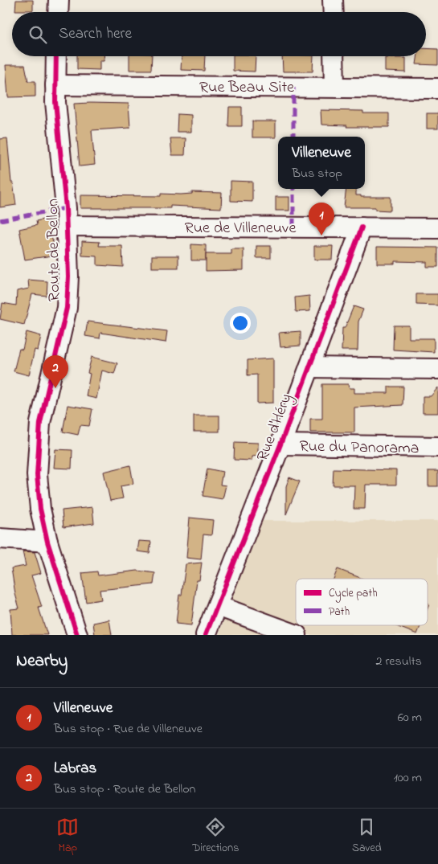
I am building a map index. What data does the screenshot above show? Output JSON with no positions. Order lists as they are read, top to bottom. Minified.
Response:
{"streets":{"street":["Rue Beau Site","Rue de Villeneuve","Route de Bellon","Rue d'Héry","Rue du Panorama"]},"crossings":[["Rue Beau Site","Route de Bellon"],["Rue de Villeneuve","Route de Bellon"],["Rue de Villeneuve","Rue d'Héry"],["Rue d'Héry","Rue du Panorama"]],"legend":["Cycle path","Path"],"page":{"search":"Search here","popup":["Villeneuve","Bus stop"],"pins":["1","2"],"heading":["Nearby","2 results"],"list":[{"mark":"1","name":"Villeneuve","note":"Bus stop · Rue de Villeneuve","value":"60 m"},{"mark":"2","name":"Labras","note":"Bus stop · Route de Bellon","value":"100 m"}],"nav":["Map","Directions","Saved"]}}
